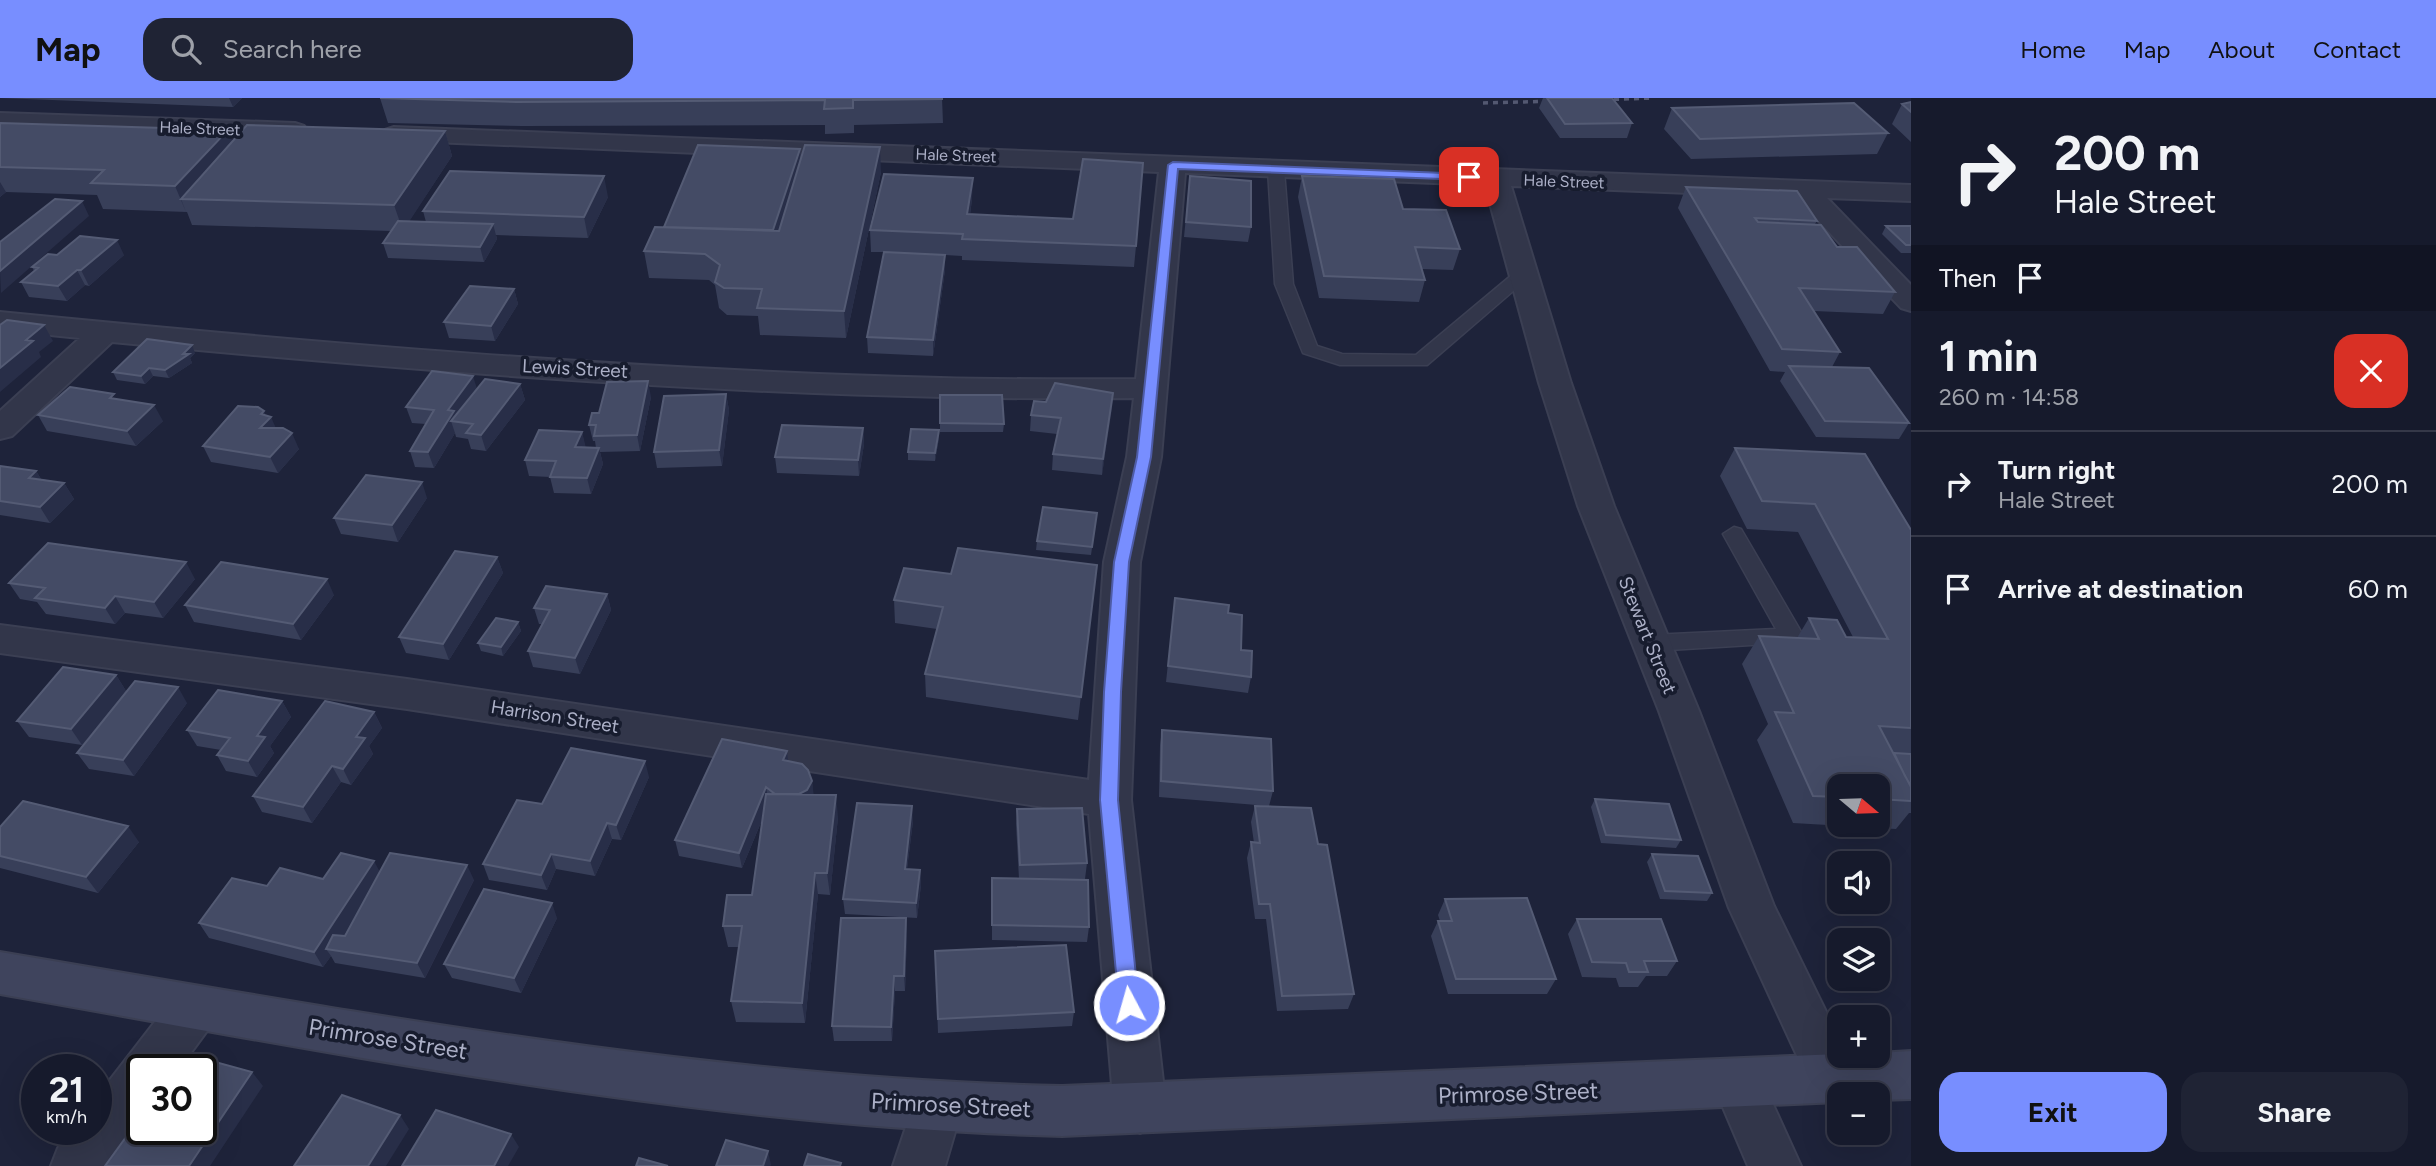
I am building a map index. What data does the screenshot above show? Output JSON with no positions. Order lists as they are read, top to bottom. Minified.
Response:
{"streets":{"main road":["Primrose Street"],"street":["Hale Street","Lewis Street","Stewart Street","Harrison Street"]},"crossings":[["Hale Street","Stewart Street"],["Stewart Street","Primrose Street"]],"north":"right","page":{"header":"Map","search":"Search here","nav":["Home","Map","About","Contact"],"turn":["200 m","Hale Street"],"then":"Then","heading":["1 min","260 m · 14:58"],"list":[{"name":"Turn right","note":"Hale Street","value":"200 m"},{"name":"Arrive at destination","value":"60 m"}],"map_buttons":["+","−"],"speed":"21 km/h","limit":"30","buttons":["Exit","Share"]}}
